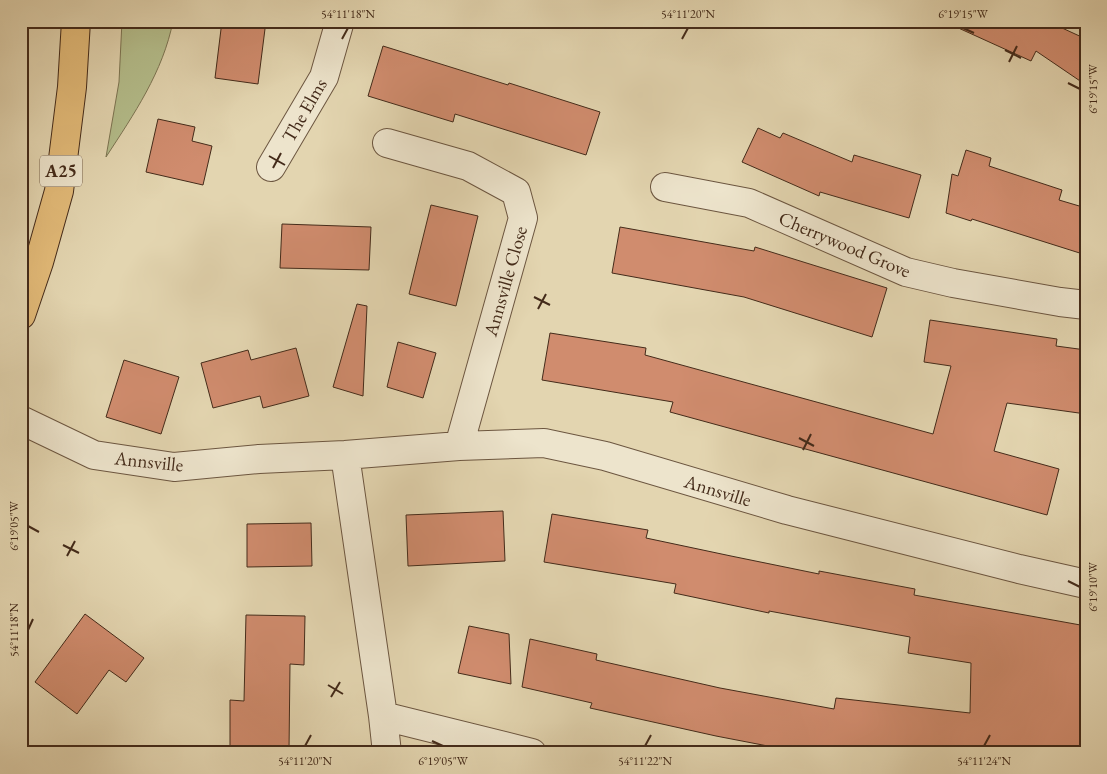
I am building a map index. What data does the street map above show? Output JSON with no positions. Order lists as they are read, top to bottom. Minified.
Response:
{"streets":{"main road":["A25"],"street":["The Elms","Cherrywood Grove","Annsville Close","Annsville"]},"crossings":[["Annsville Close","Annsville"]],"coordinates":["54°11'18\"N","54°11'20\"N","6°19'15\"W","6°19'05\"W","6°19'10\"W","54°11'22\"N","54°11'24\"N"]}
